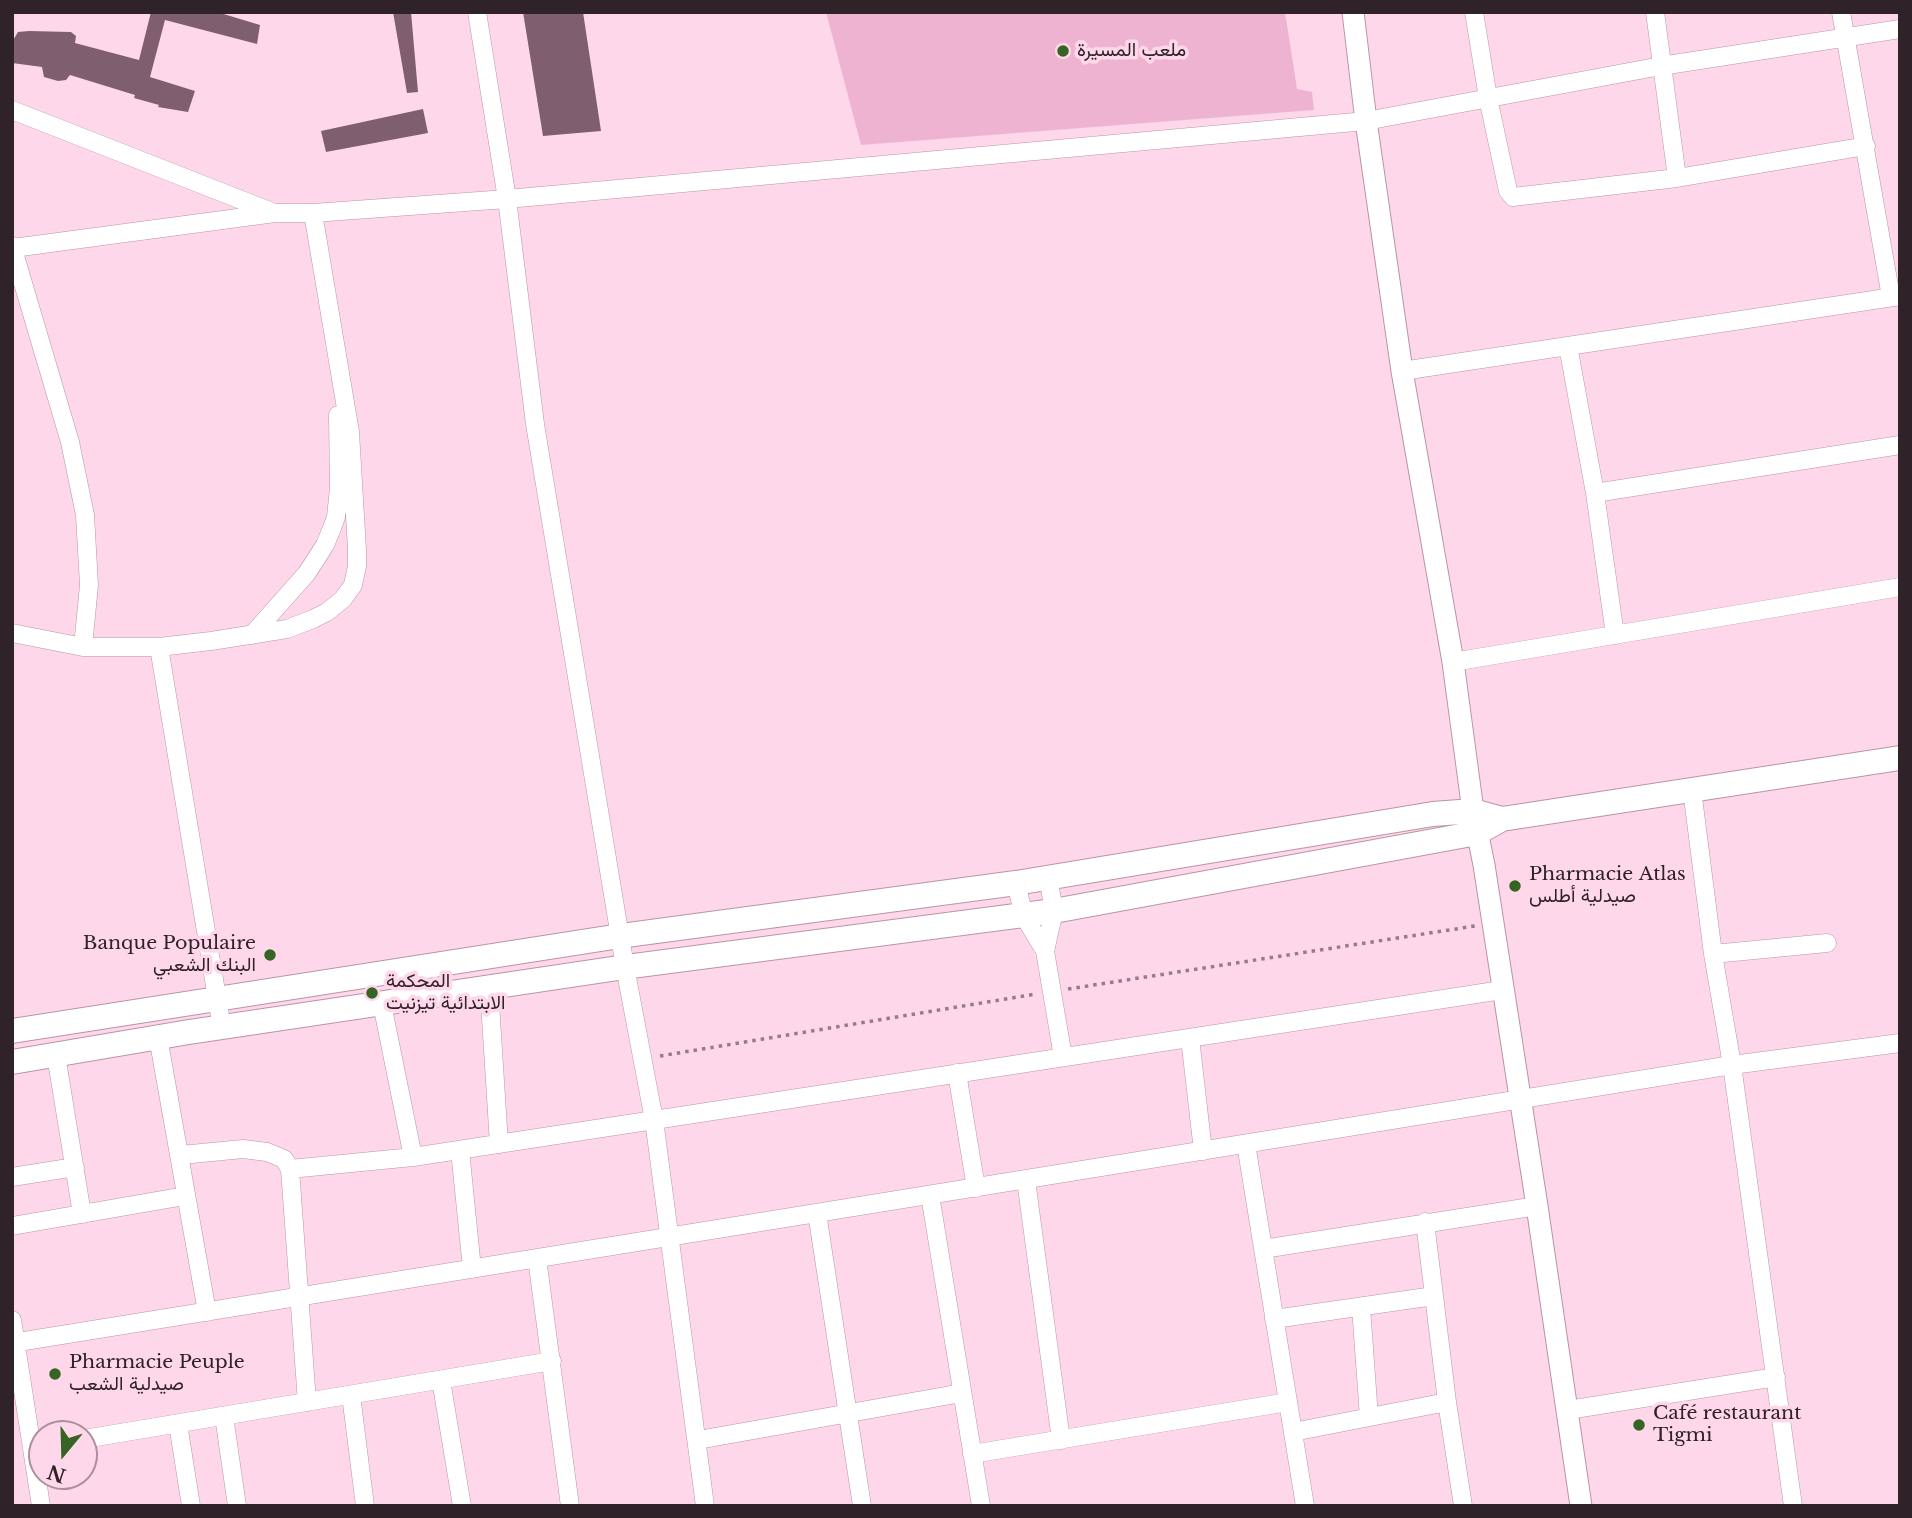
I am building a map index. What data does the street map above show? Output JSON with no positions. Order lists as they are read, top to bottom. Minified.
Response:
{"places":["ملعب المسيرة","Pharmacie Atlas صيدلية أطلس","Banque Populaire البنك الشعبي","المحكمة الابتدائية تيزنيت","Pharmacie Peuple صيدلية الشعب","Café restaurant Tigmi"],"north":"bottom"}
